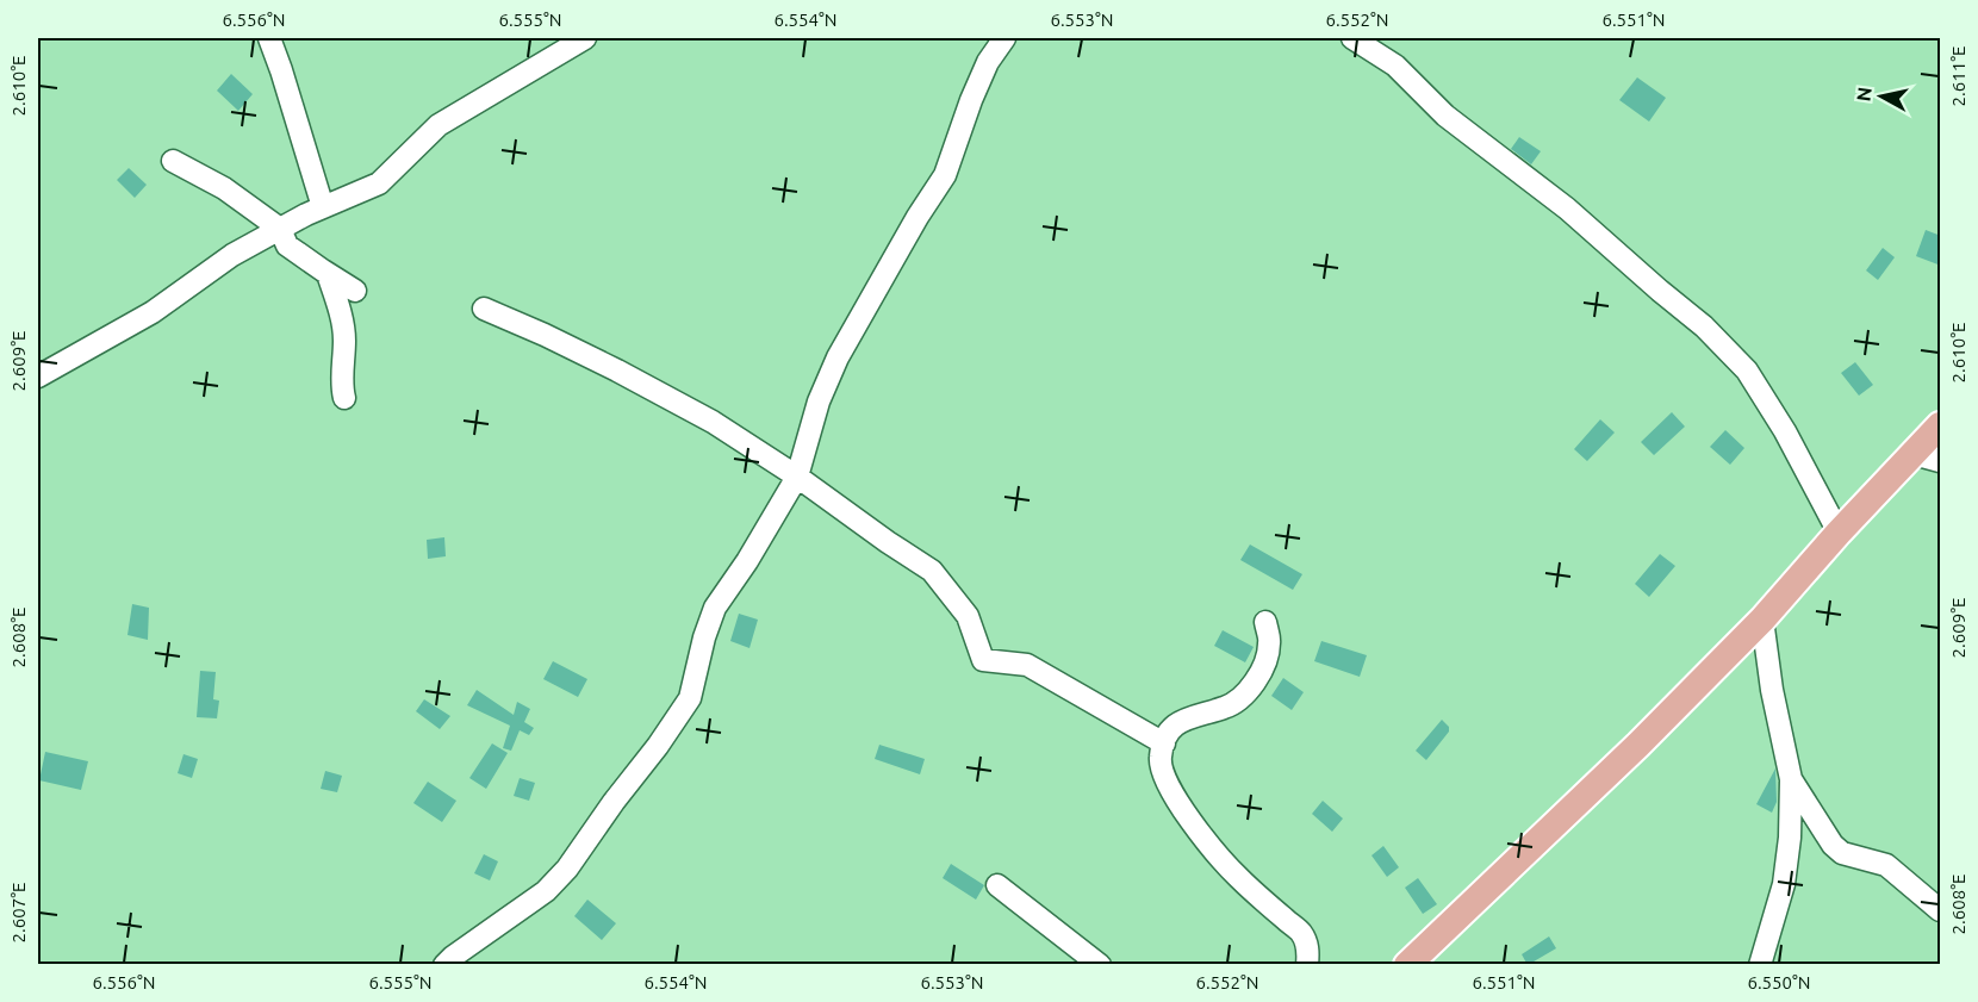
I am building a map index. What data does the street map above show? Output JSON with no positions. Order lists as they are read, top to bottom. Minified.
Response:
{"north":"left","coordinates":["6.556°N","6.555°N","6.554°N","6.553°N","6.552°N","6.551°N","2.611°E","2.610°E","2.609°E","2.608°E","2.607°E","6.550°N"]}
